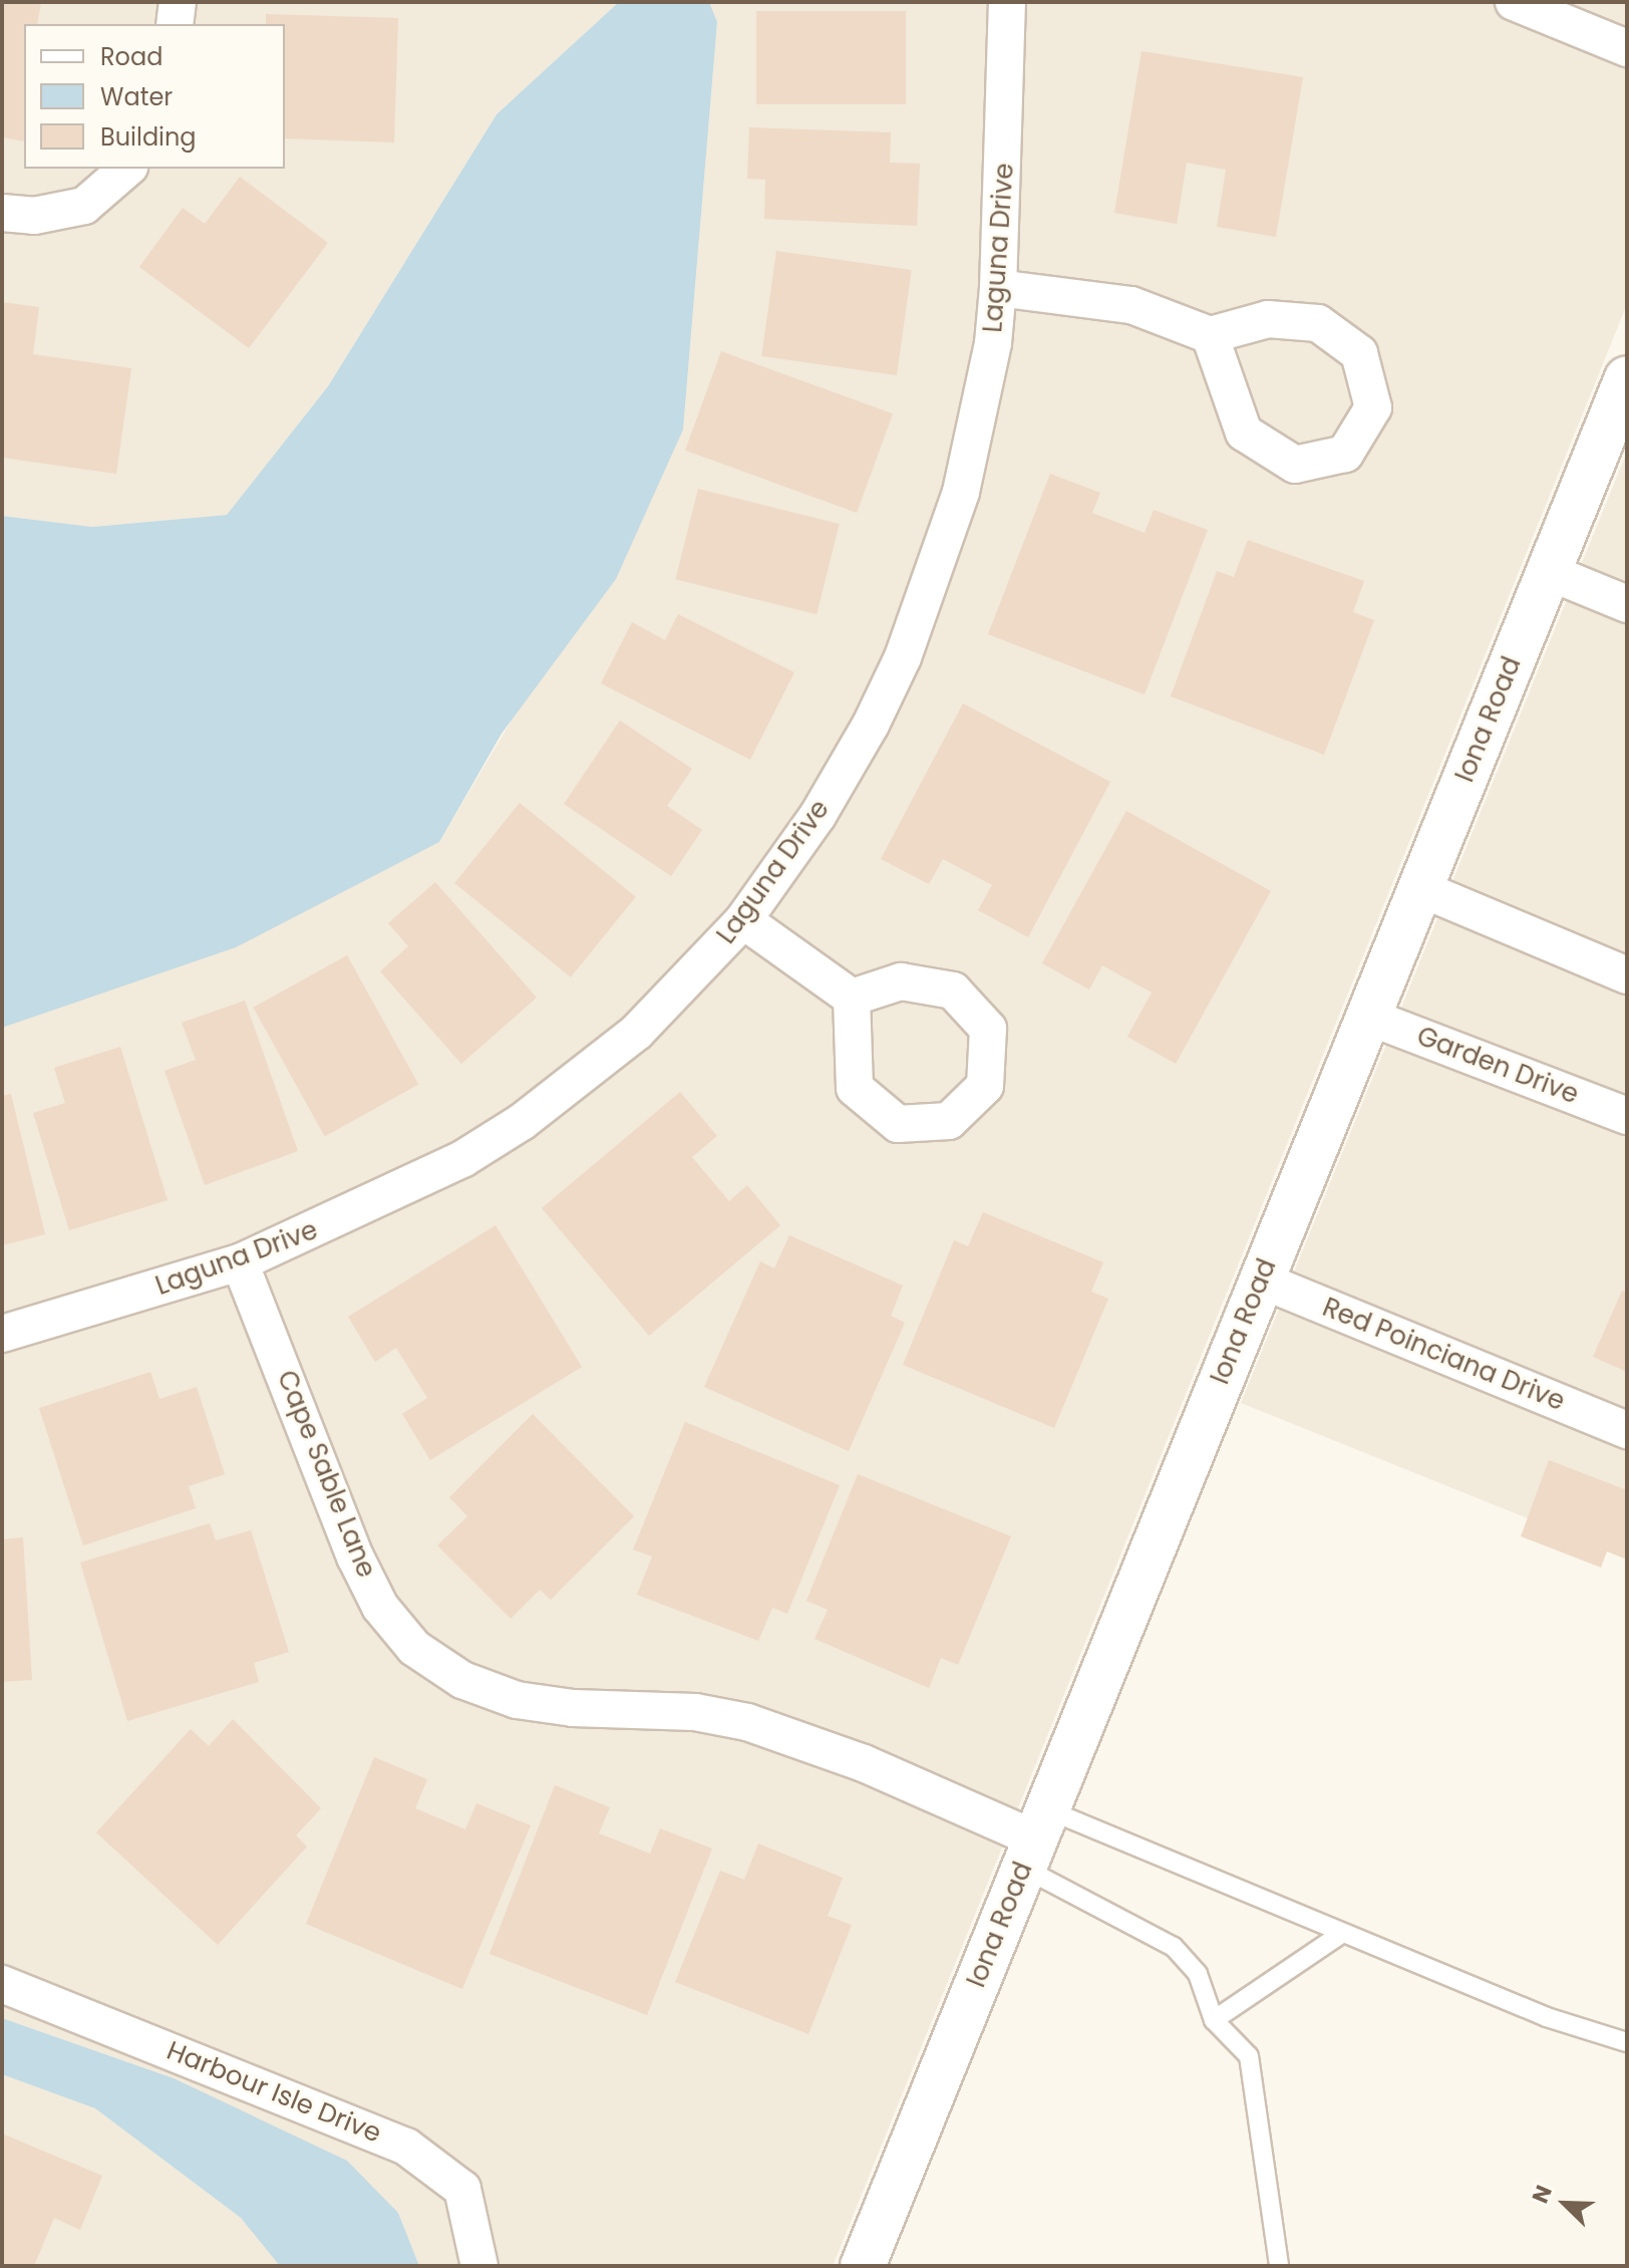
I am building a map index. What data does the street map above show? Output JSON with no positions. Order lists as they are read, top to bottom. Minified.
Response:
{"streets":{"street":["Laguna Drive","Iona Road","Garden Drive","Red Poinciana Drive","Cape Sable Lane","Harbour Isle Drive"]},"crossings":[["Laguna Drive","Cape Sable Lane"],["Iona Road","Garden Drive"],["Iona Road","Red Poinciana Drive"],["Iona Road","Cape Sable Lane"]],"legend":["Road","Water","Building"],"north":"top left"}
